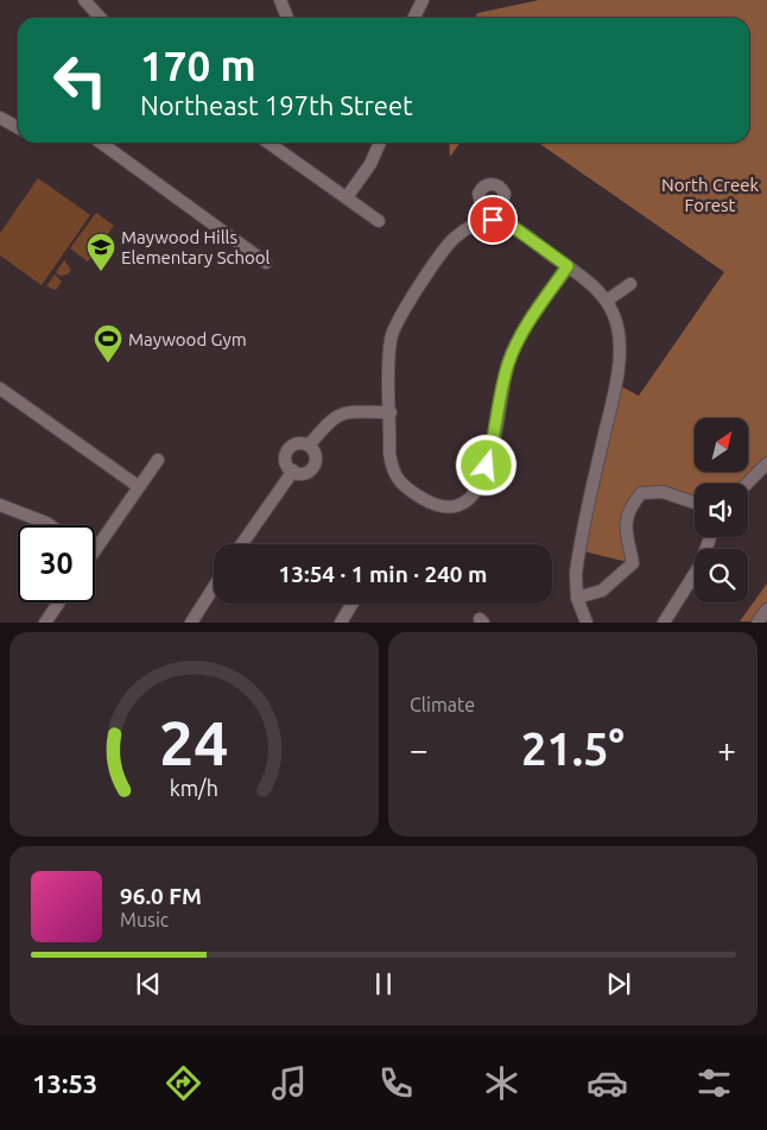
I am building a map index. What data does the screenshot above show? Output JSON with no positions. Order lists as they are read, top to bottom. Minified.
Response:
{"parks":["North Creek Forest"],"places":{"school or university":["Maywood Hills Elementary School"],"sports":["Maywood Gym"]},"north":"top right","page":{"turn":["170 m","Northeast 197th Street"],"limit":"30","trip":"13:54 · 1 min · 240 m","tile":"Climate","heat":["−","21.5°","+"],"song":["96.0 FM","Music"],"tabs":"13:53","gauge":["24","km/h"]}}
